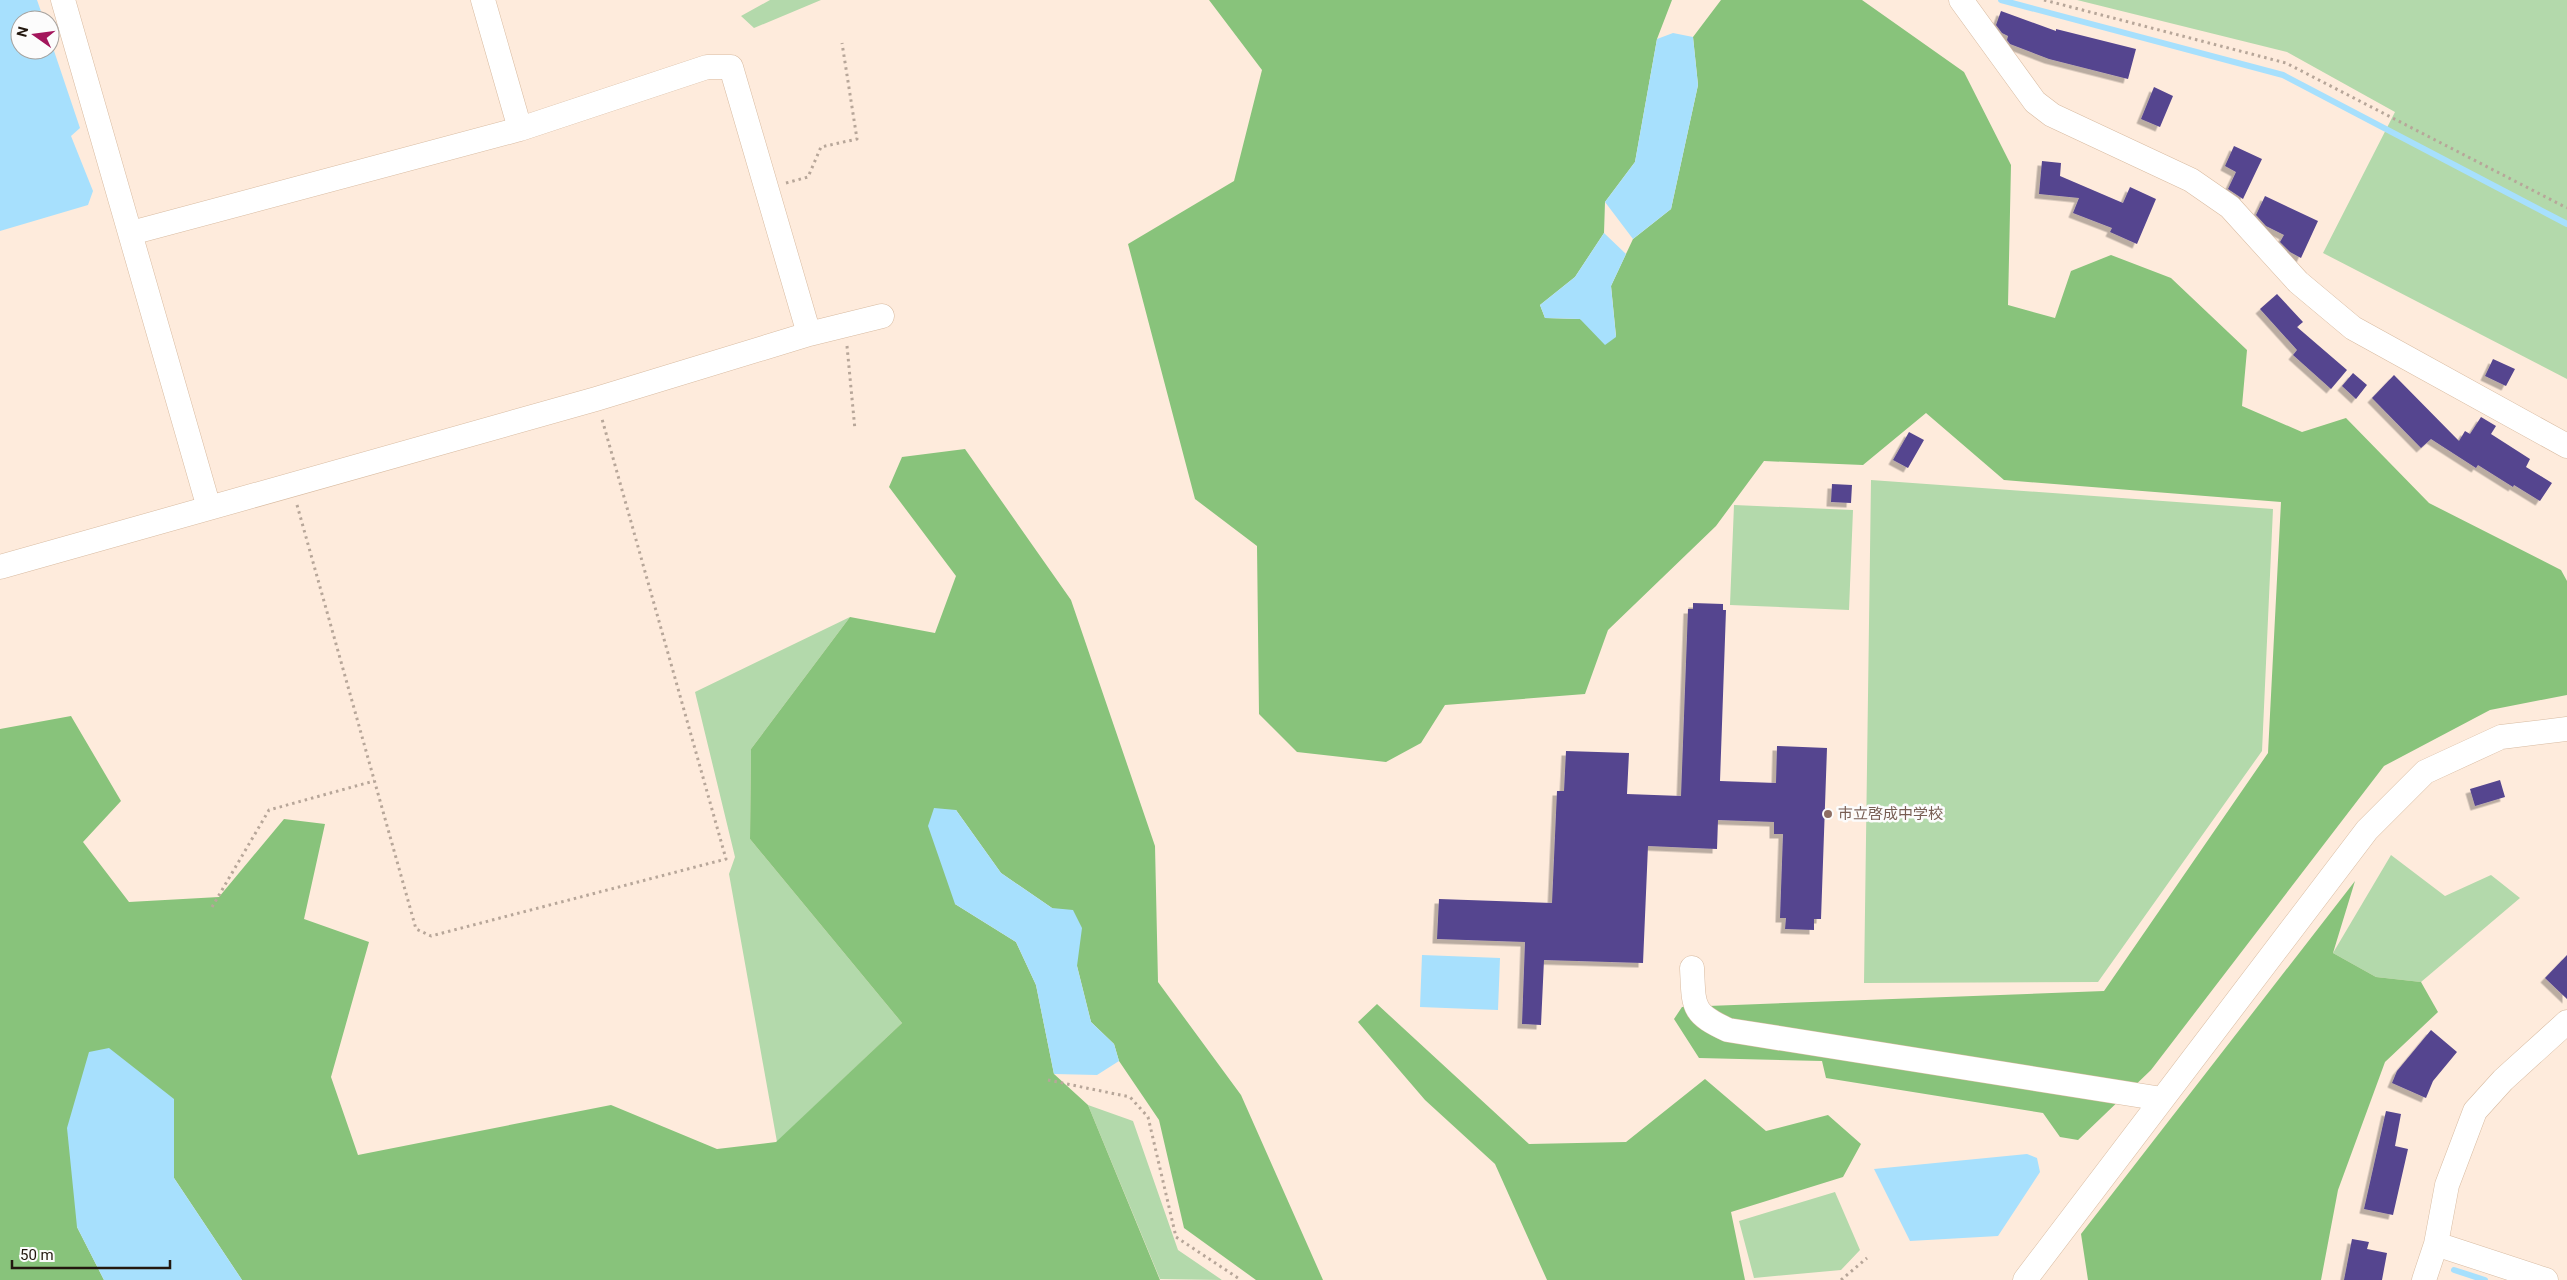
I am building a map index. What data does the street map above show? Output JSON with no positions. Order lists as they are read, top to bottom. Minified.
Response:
{"places":["市立啓成中学校"],"scale_bar":"50 m","north":"left"}
